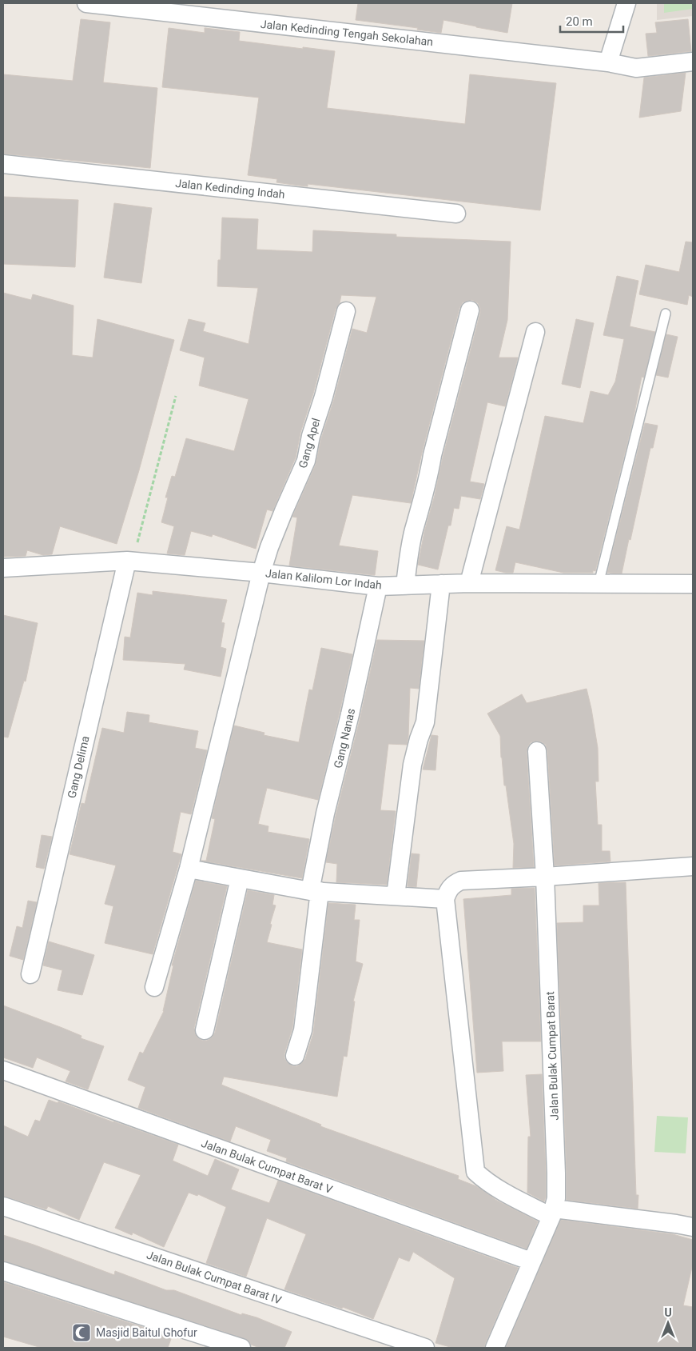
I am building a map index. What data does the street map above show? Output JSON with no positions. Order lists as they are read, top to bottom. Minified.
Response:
{"streets":{"street":["Jalan Kedinding Tengah Sekolahan","Jalan Kedinding Indah","Gang Apel","Jalan Kalilom Lor Indah","Gang Nanas","Gang Delima","Jalan Bulak Cumpat Barat","Jalan Bulak Cumpat Barat V","Jalan Bulak Cumpat Barat IV"]},"crossings":[["Gang Apel","Jalan Kalilom Lor Indah"],["Jalan Kalilom Lor Indah","Gang Nanas"],["Jalan Kalilom Lor Indah","Gang Delima"],["Jalan Bulak Cumpat Barat","Jalan Bulak Cumpat Barat V"]],"places":{"mosque":["Masjid Baitul Ghofur"]},"scale_bar":"20 m","north":"top"}
